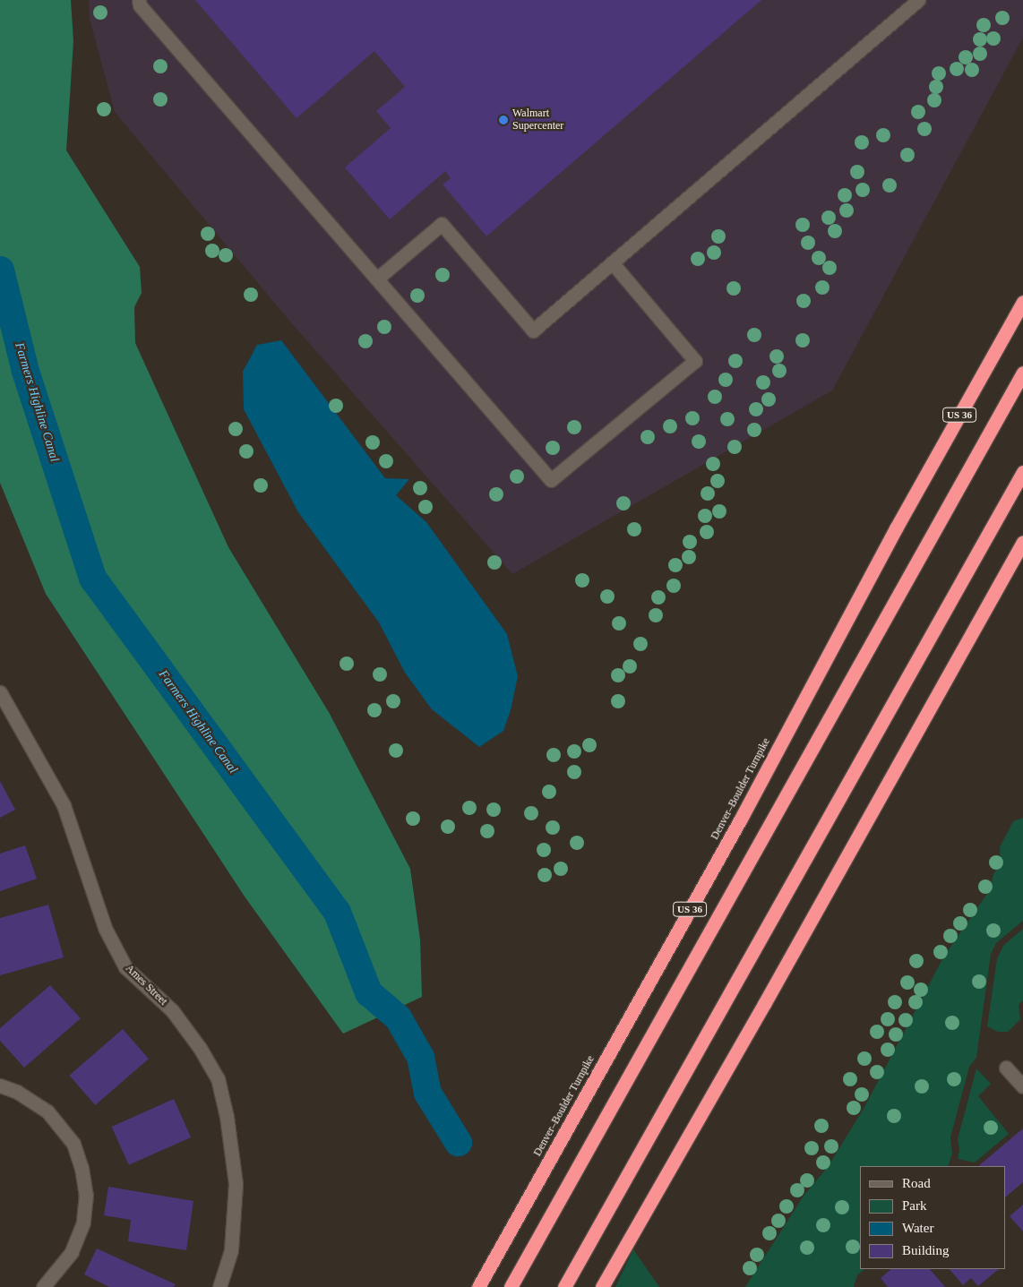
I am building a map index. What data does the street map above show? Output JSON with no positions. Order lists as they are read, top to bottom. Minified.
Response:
{"streets":{"highway":["US 36","Denver–Boulder Turnpike"],"street":["Ames Street"]},"water":["Farmers Highline Canal"],"places":["Walmart Supercenter"],"legend":["Road","Park","Water","Building"]}
